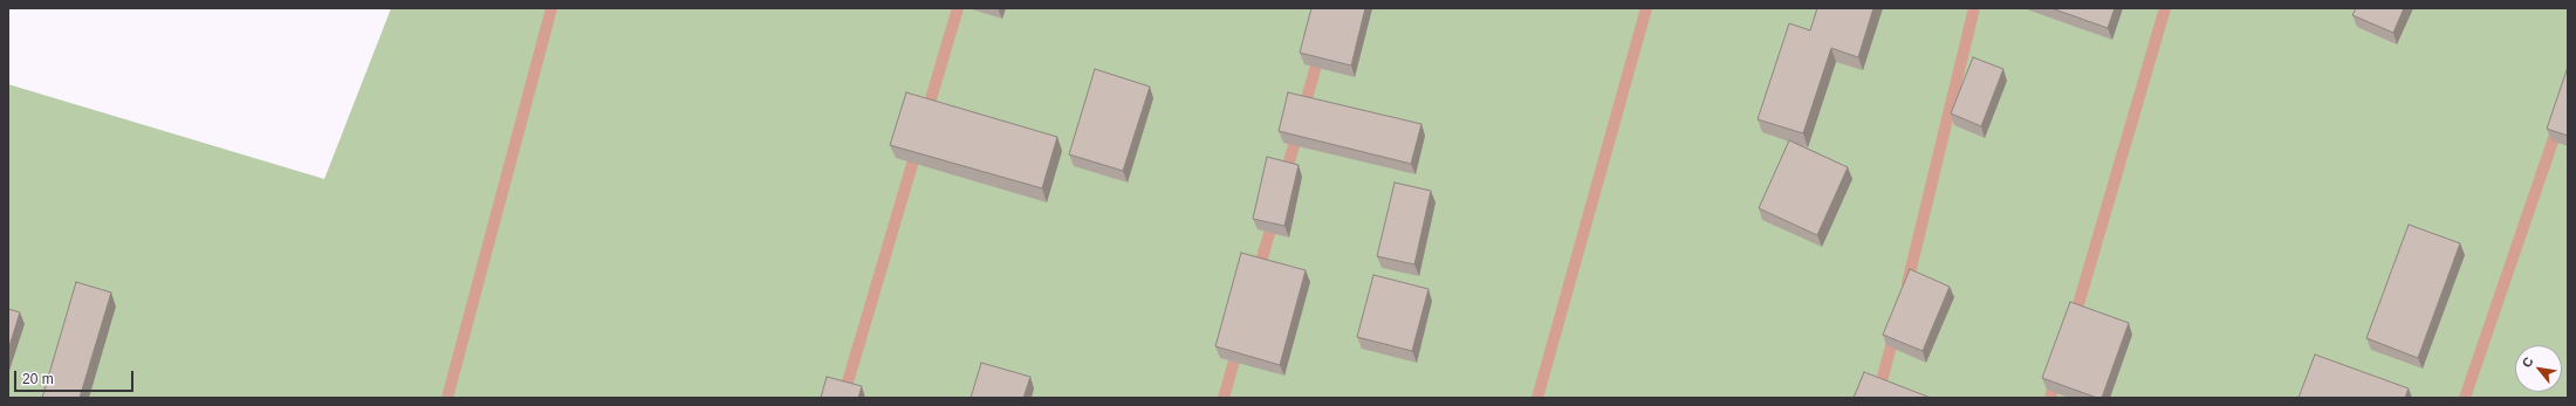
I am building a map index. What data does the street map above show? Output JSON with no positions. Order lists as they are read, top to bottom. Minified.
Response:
{"scale_bar":"20 m","north":"top left"}
